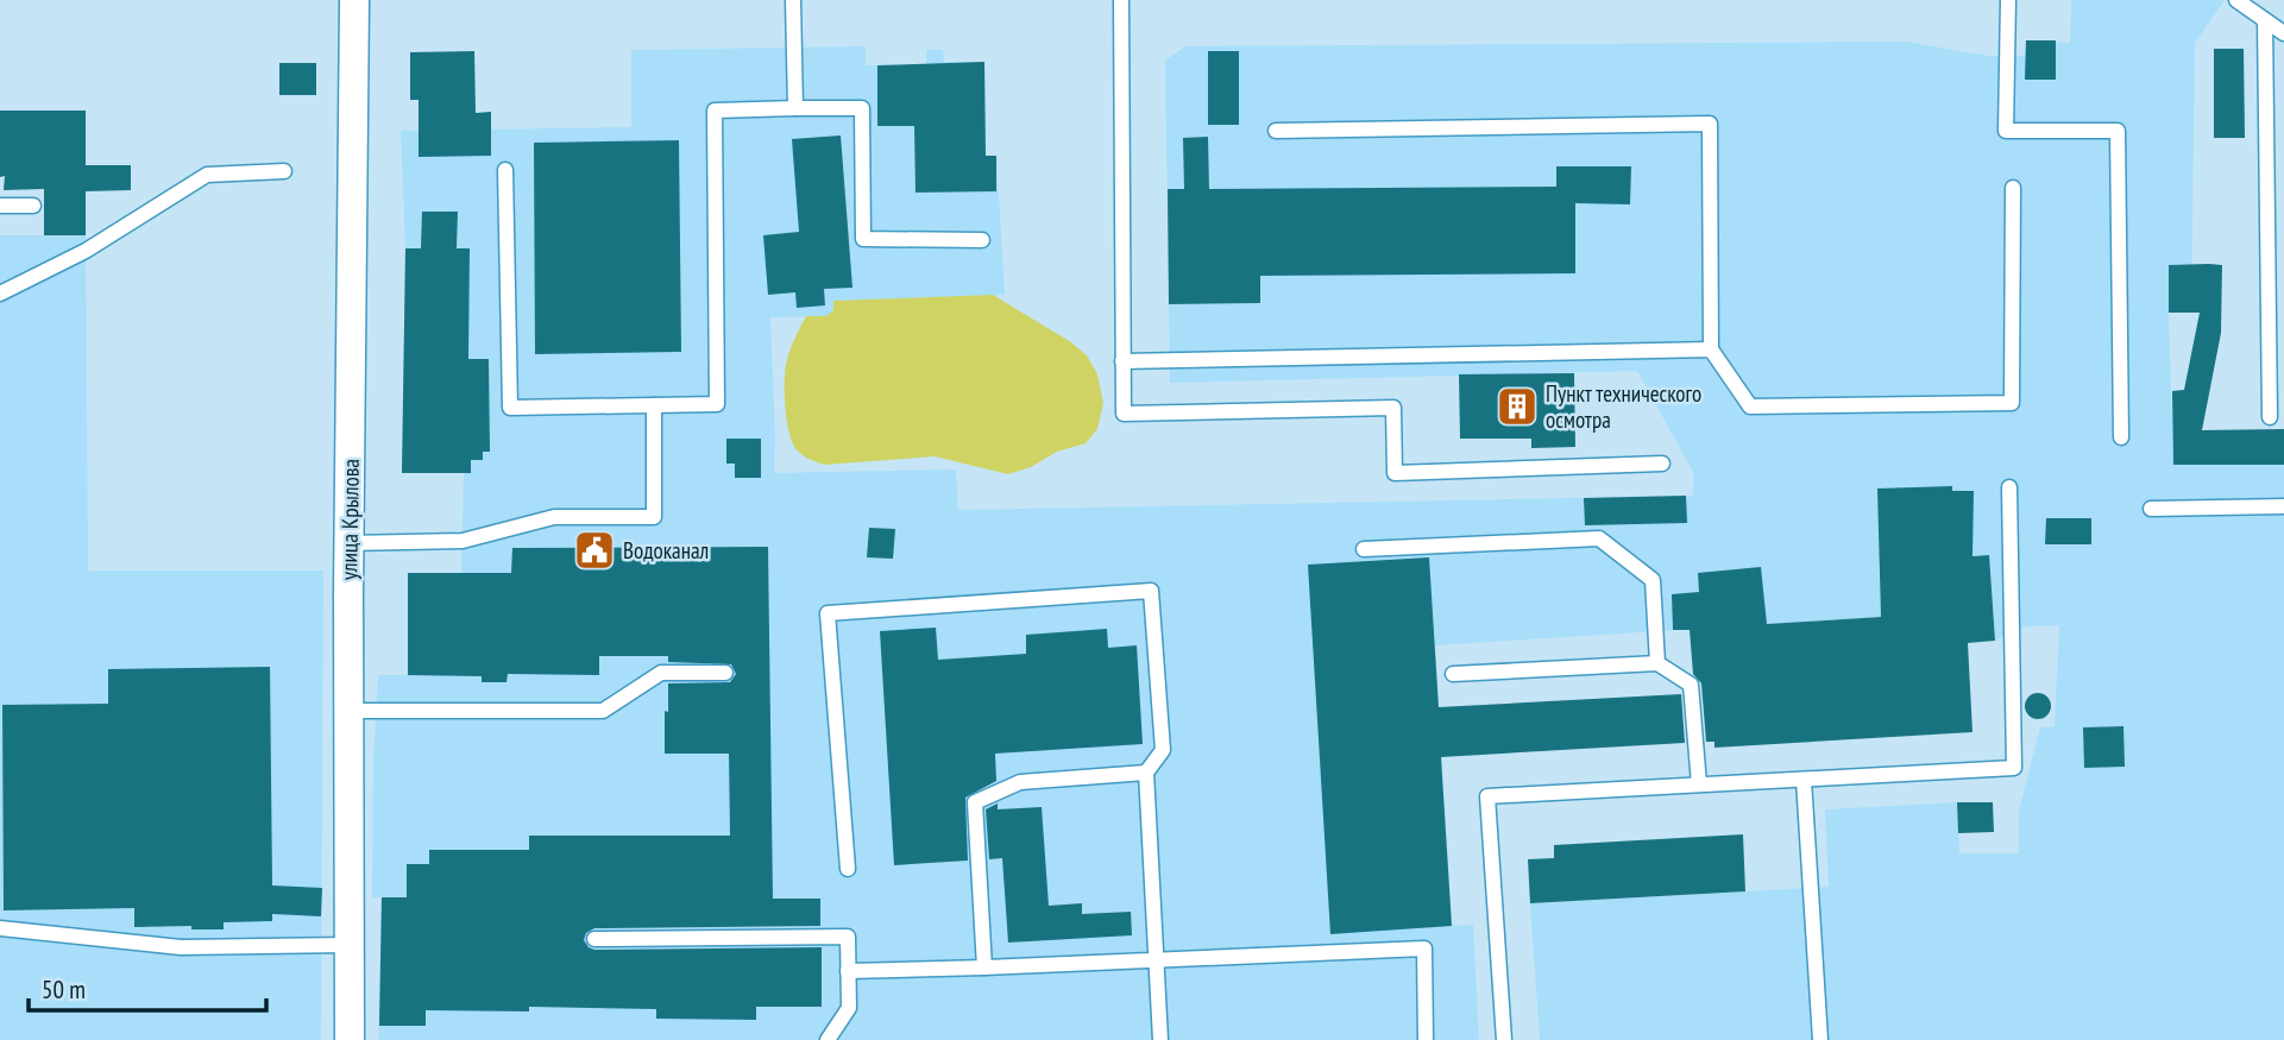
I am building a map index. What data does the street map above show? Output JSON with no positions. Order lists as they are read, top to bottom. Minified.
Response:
{"streets":{"street":["улица Крылова"]},"places":{"building":["Пункт технического осмотра"],"public building":["Водоканал"]},"scale_bar":"50 m"}
